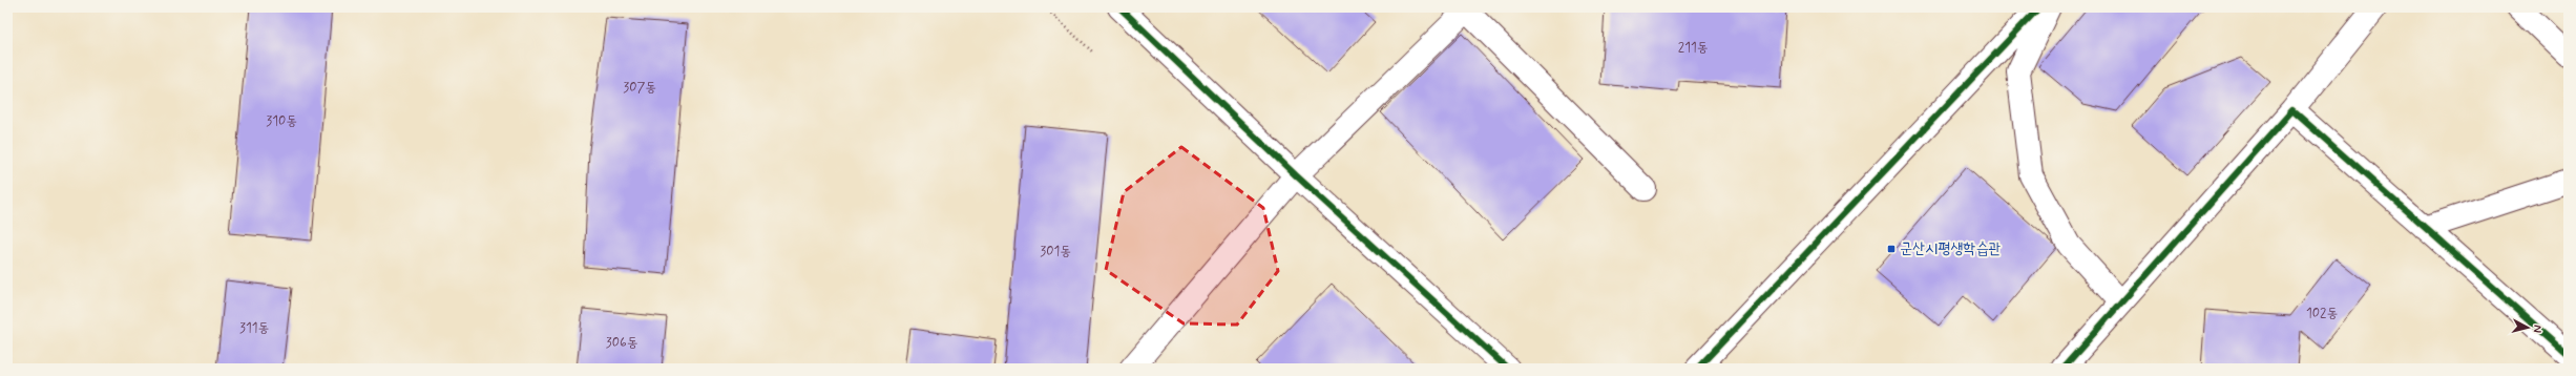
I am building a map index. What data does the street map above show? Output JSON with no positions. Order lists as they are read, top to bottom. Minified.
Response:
{"places":{"transit":["군산시평생학습관"]},"house_numbers":["211동","307동","310동","301동","102동","311동","306동"],"north":"right"}
